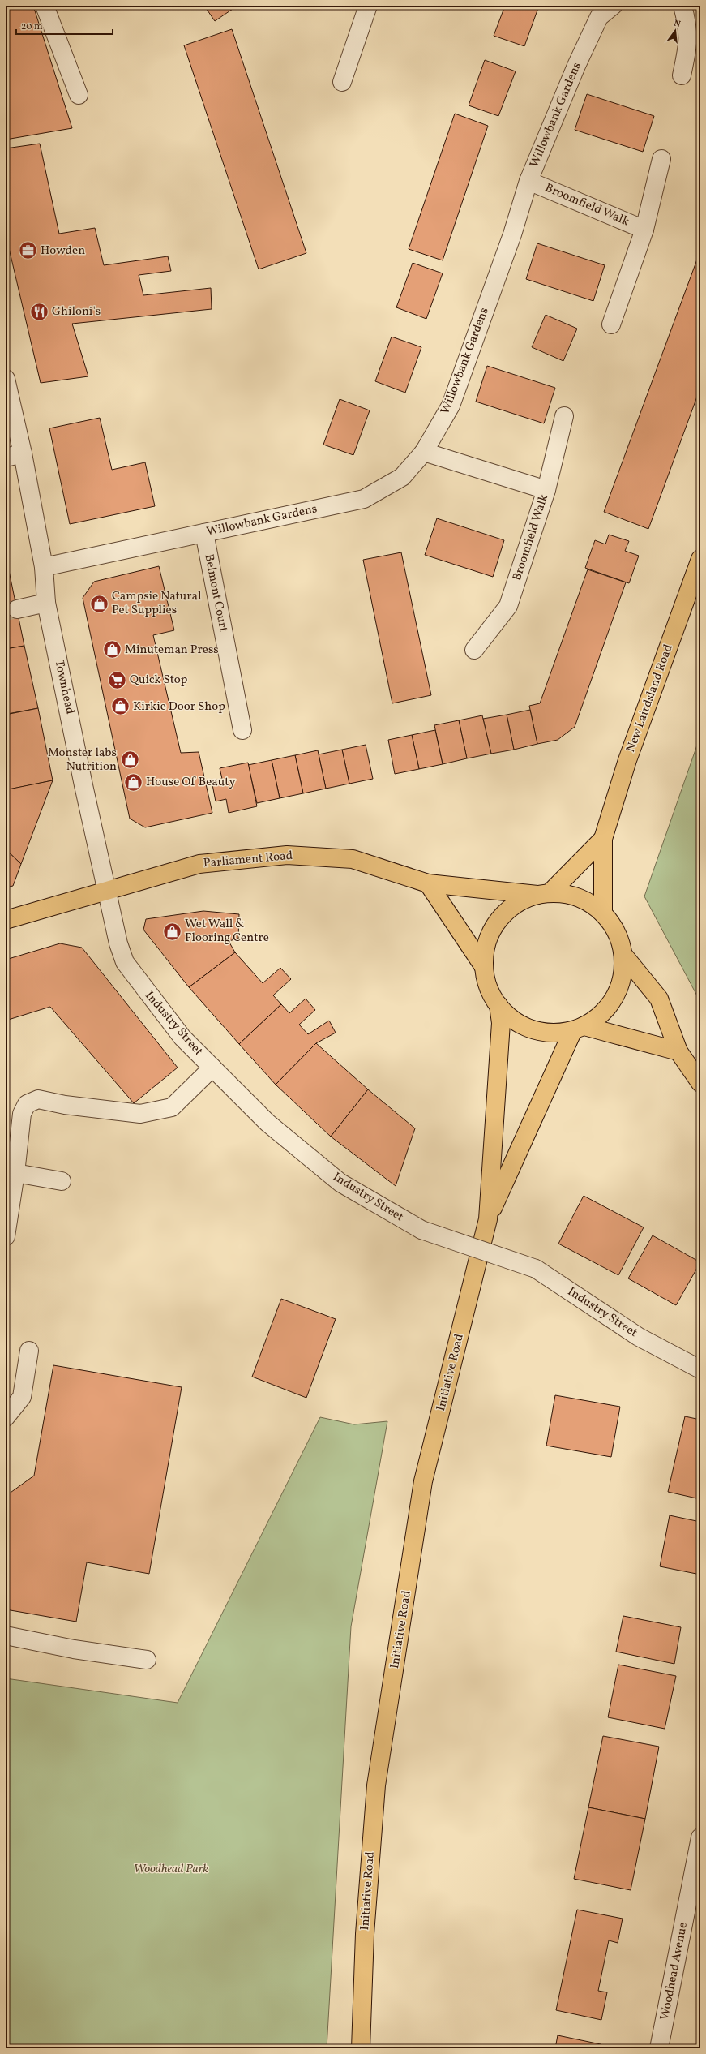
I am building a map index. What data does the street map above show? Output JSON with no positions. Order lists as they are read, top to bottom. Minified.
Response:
{"streets":{"main road":["New Lairdsland Road","Parliament Road","Initiative Road"],"street":["Willowbank Gardens","Broomfield Walk","Belmont Court","Townhead","Industry Street","Woodhead Avenue"]},"crossings":[["Willowbank Gardens","Broomfield Walk"],["Willowbank Gardens","Belmont Court"],["Willowbank Gardens","Townhead"],["Townhead","Parliament Road"],["Townhead","Industry Street"],["New Lairdsland Road","Parliament Road"],["Parliament Road","Industry Street"]],"parks":["Woodhead Park"],"places":{"office":["Howden"],"restaurant":["Ghiloni's"],"shop":["Campsie Natural Pet Supplies","Minuteman Press","Kirkie Door Shop","Monster labs Nutrition","House Of Beauty","Wet Wall & Flooring Centre"],"supermarket":["Quick Stop"]},"scale_bar":"20 m","north":"top"}
